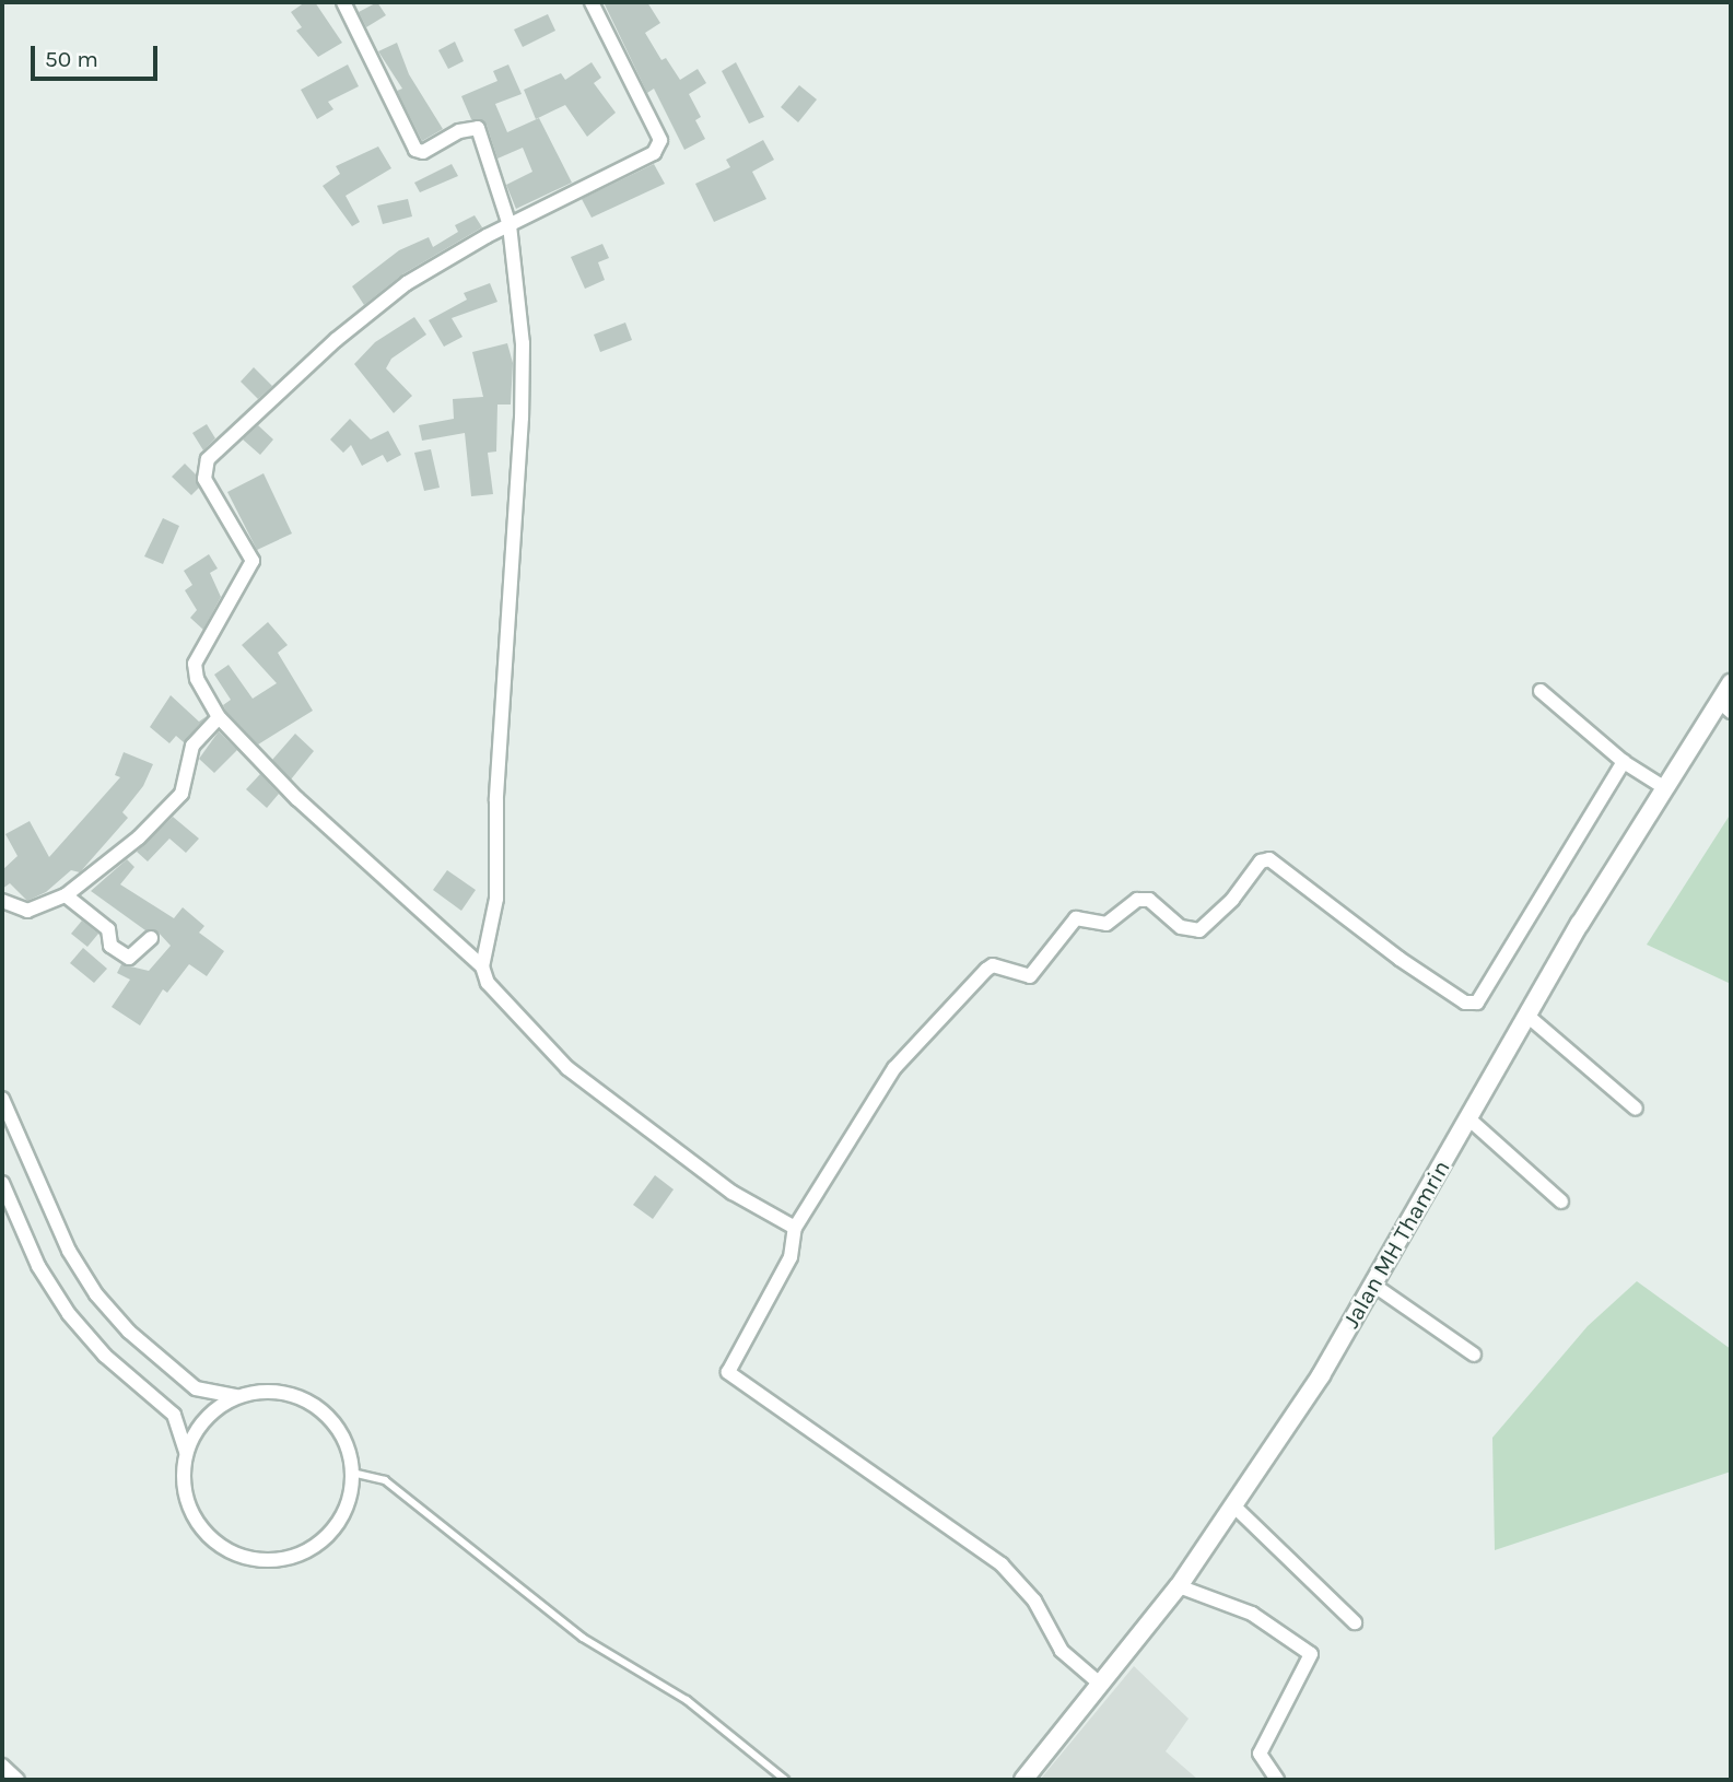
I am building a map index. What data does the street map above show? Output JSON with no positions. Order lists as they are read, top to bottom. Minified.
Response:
{"streets":{"street":["Jalan MH Thamrin"]},"scale_bar":"50 m"}
